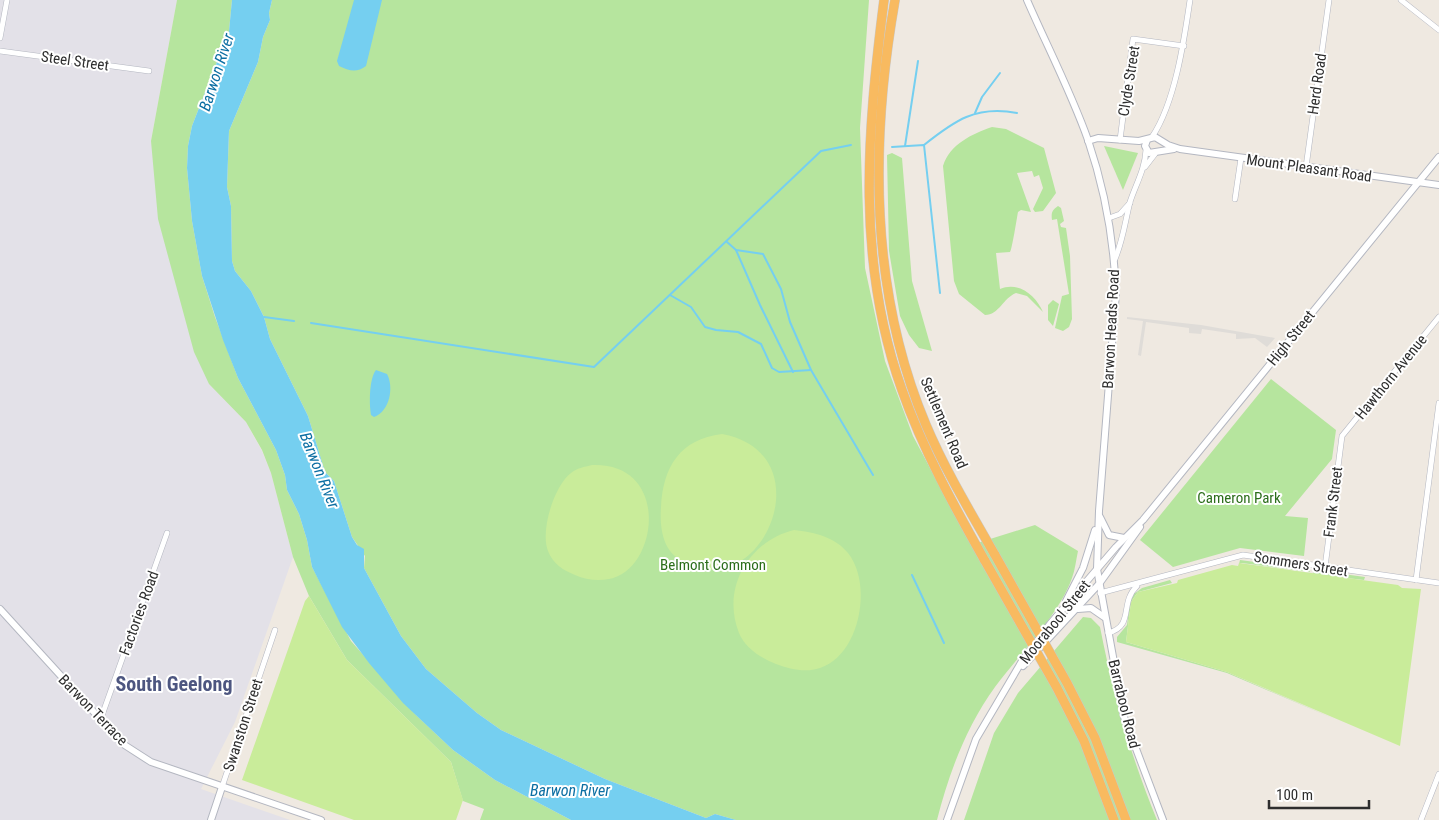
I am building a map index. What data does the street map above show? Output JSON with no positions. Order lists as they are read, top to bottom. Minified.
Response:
{"streets":{"highway":["Settlement Road"],"street":["Steel Street","Clyde Street","Herd Road","Mount Pleasant Road","Barwon Heads Road","High Street","Hawthorn Avenue","Frank Street","Sommers Street","Factories Road","Moorabool Street","Barrabool Road","Barwon Terrace","Swanston Street"]},"crossings":[["Clyde Street","Mount Pleasant Road"],["Herd Road","Mount Pleasant Road"],["Mount Pleasant Road","Barwon Heads Road"],["Mount Pleasant Road","High Street"],["Barwon Heads Road","High Street"],["Barwon Heads Road","Moorabool Street"],["Barwon Heads Road","Barrabool Road"],["High Street","Moorabool Street"],["High Street","Barrabool Road"],["Hawthorn Avenue","Frank Street"],["Frank Street","Sommers Street"],["Sommers Street","Barrabool Road"],["Factories Road","Barwon Terrace"],["Moorabool Street","Barrabool Road"],["Barwon Terrace","Swanston Street"]],"districts":["South Geelong"],"water":["Barwon River"],"parks":["Cameron Park","Belmont Common"],"scale_bar":"100 m"}
